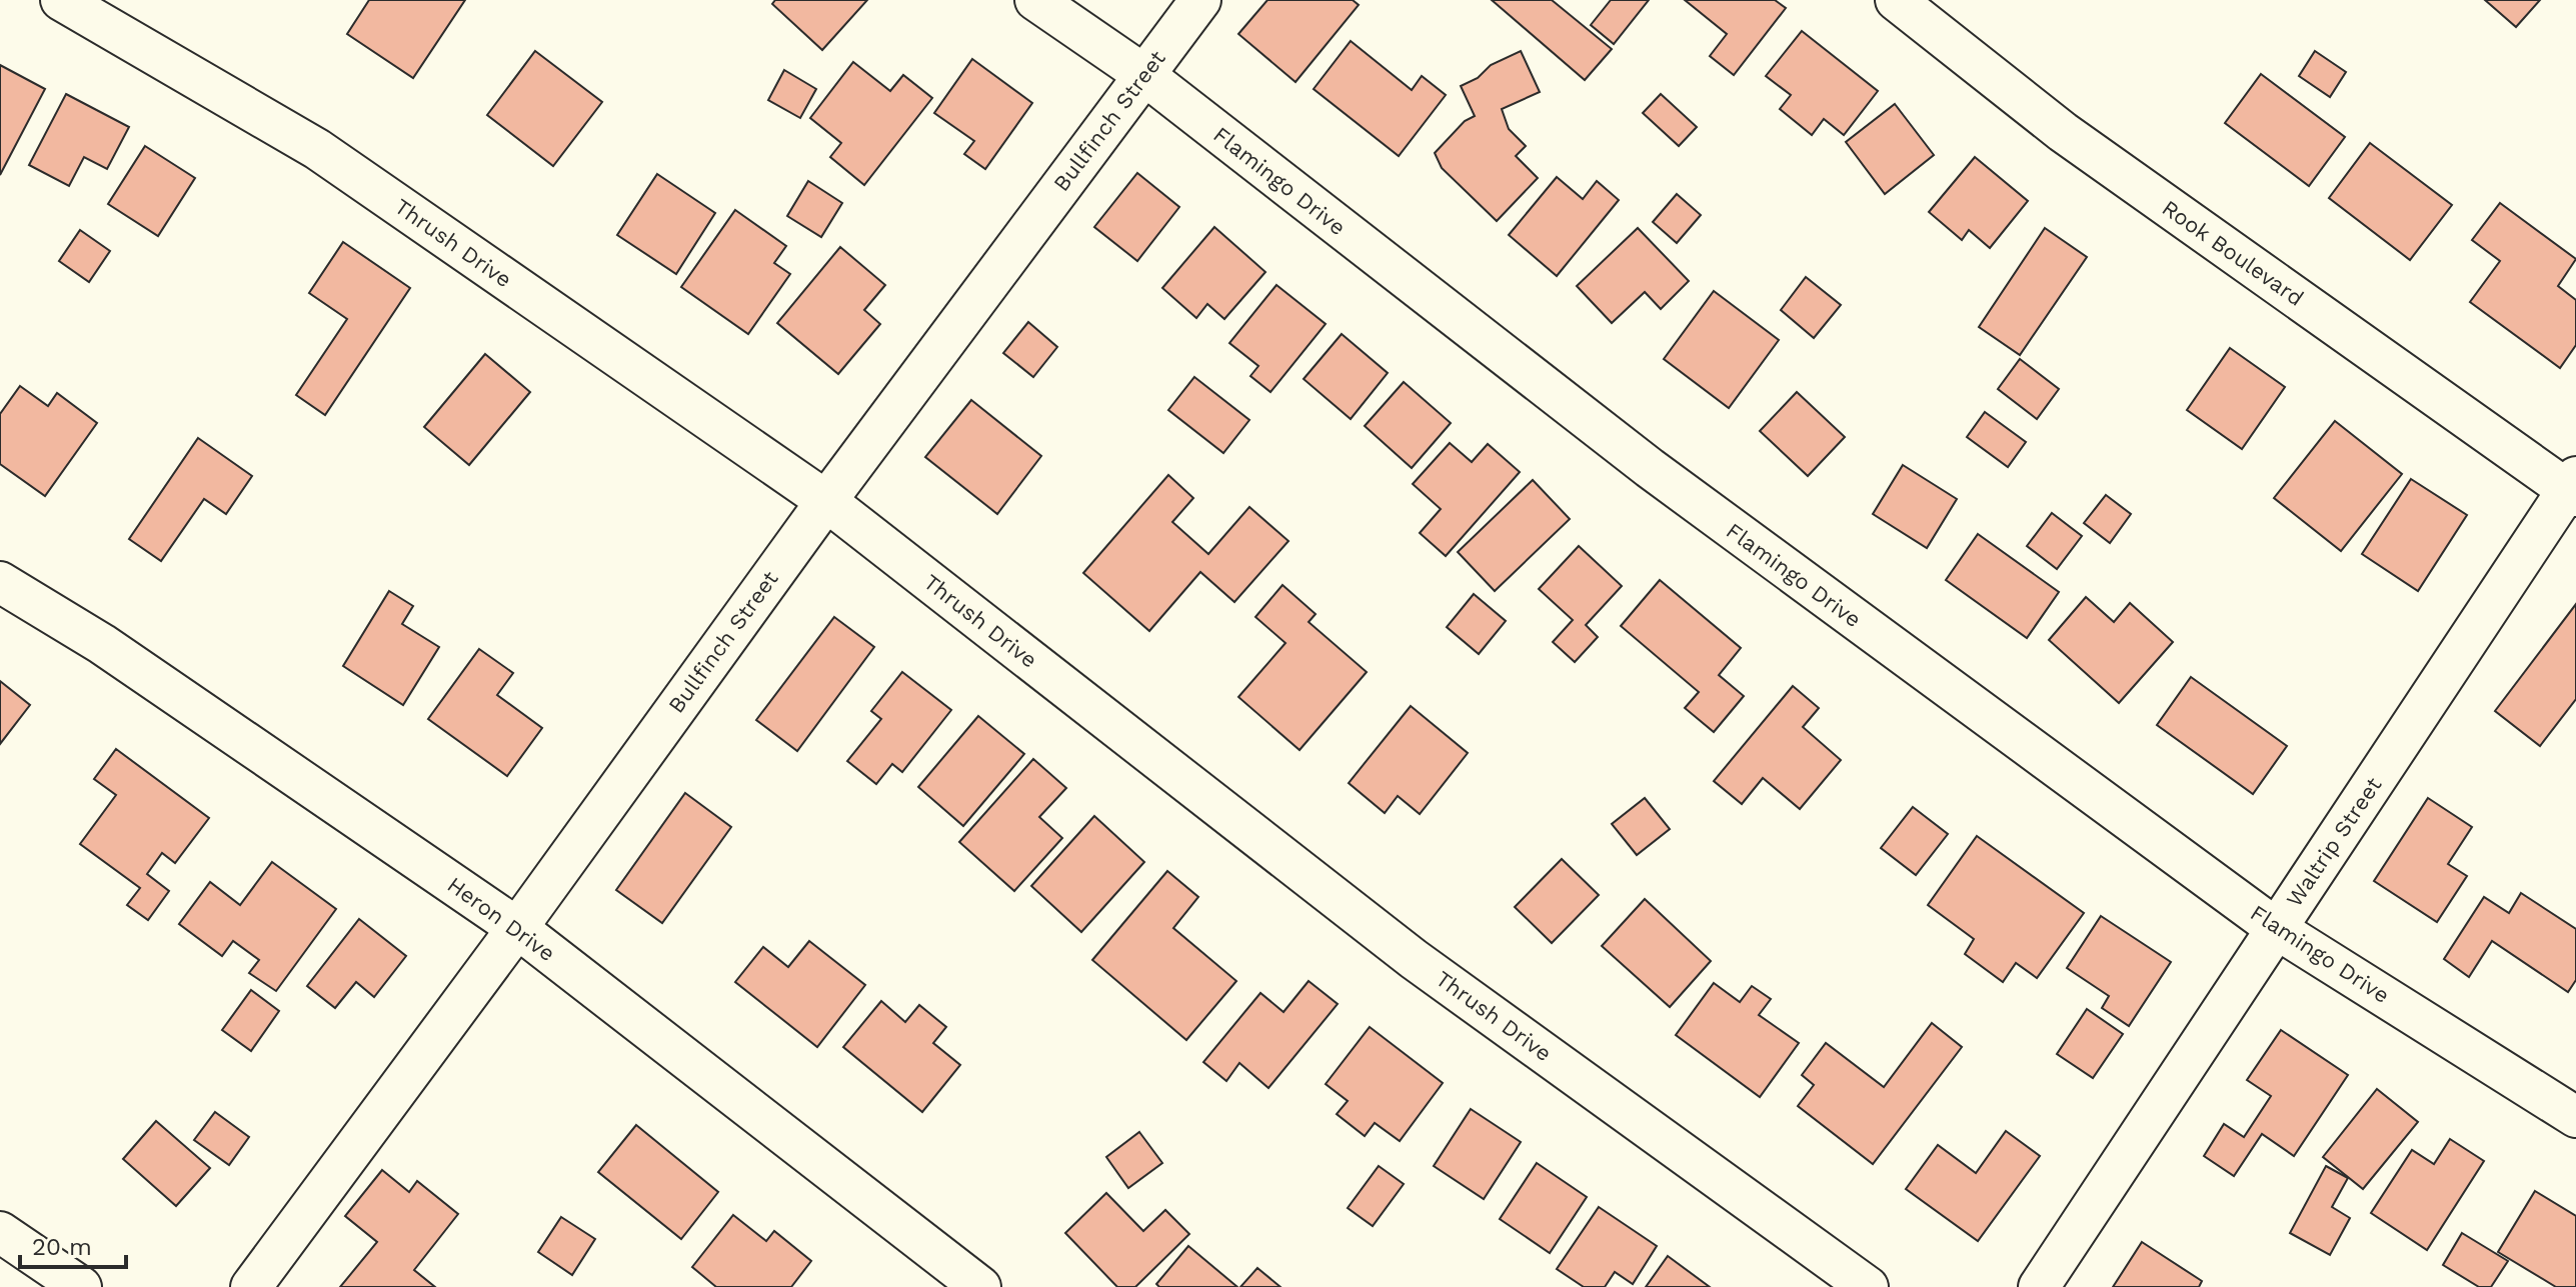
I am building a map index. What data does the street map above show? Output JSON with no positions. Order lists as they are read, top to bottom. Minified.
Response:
{"streets":{"street":["Bullfinch Street","Flamingo Drive","Thrush Drive","Rook Boulevard","Waltrip Street","Heron Drive"]},"crossings":[["Bullfinch Street","Flamingo Drive"],["Bullfinch Street","Thrush Drive"],["Bullfinch Street","Heron Drive"],["Flamingo Drive","Waltrip Street"],["Rook Boulevard","Waltrip Street"]],"scale_bar":"20 m"}
